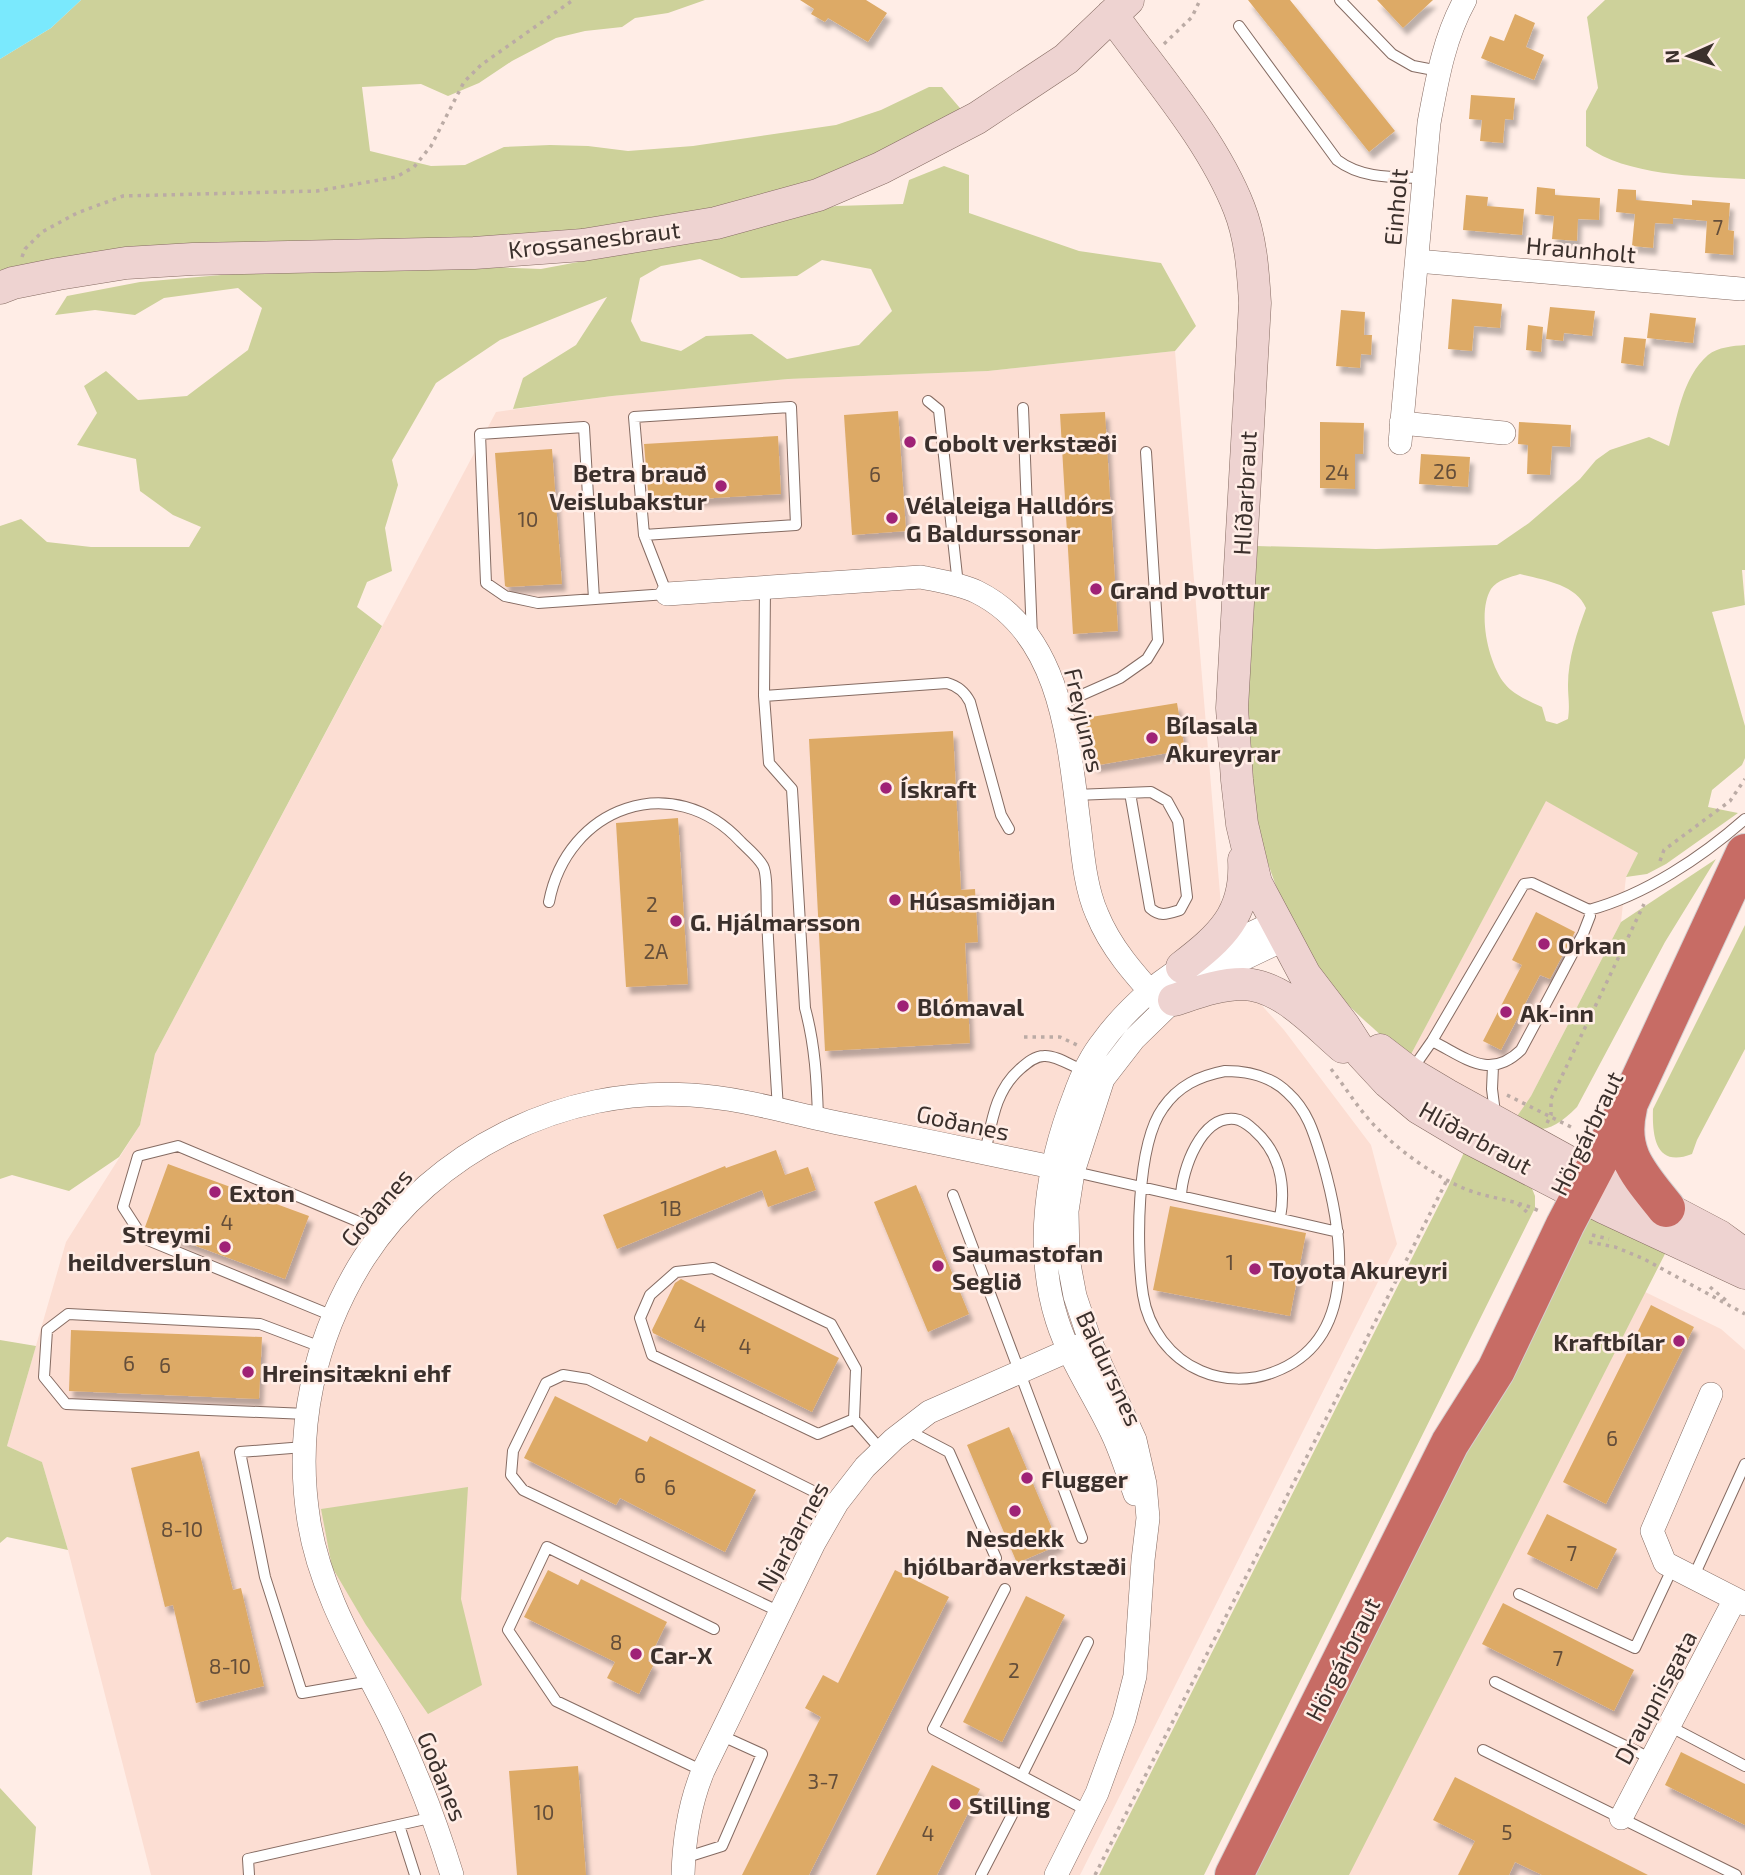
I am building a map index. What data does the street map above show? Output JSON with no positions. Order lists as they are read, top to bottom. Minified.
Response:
{"streets":{"highway":["Hörgárbraut"],"street":["Einholt","Krossanesbraut","Hraunholt","Hlíðarbraut","Freyjunes","Goðanes","Baldursnes","Njarðarnes","Draupnisgata"]},"crossings":[["Einholt","Hraunholt"],["Krossanesbraut","Hlíðarbraut"],["Hlíðarbraut","Hörgárbraut"],["Hlíðarbraut","Baldursnes"],["Freyjunes","Baldursnes"],["Goðanes","Baldursnes"],["Baldursnes","Njarðarnes"]],"places":["Cobolt verkstæði","Betra brauð Veislubakstur","Vélaleiga Halldórs G Baldurssonar","Grand Þvottur","Bílasala Akureyrar","Ískraft","Húsasmiðjan","G. Hjálmarsson","Orkan","Blómaval","Ak-inn","Exton","Streymi heildverslun","Saumastofan Seglið","Toyota Akureyri","Kraftbílar","Hreinsitækni ehf","Flugger","Nesdekk hjólbarðaverkstæði","Car-X","Stilling"],"house_numbers":["7","26","24","6","10","2","2A","1B","4","1","4","4","6","6","6","6","6","8-10","7","8","7","8-10","2","3-7","10","5","4"],"north":"left"}
